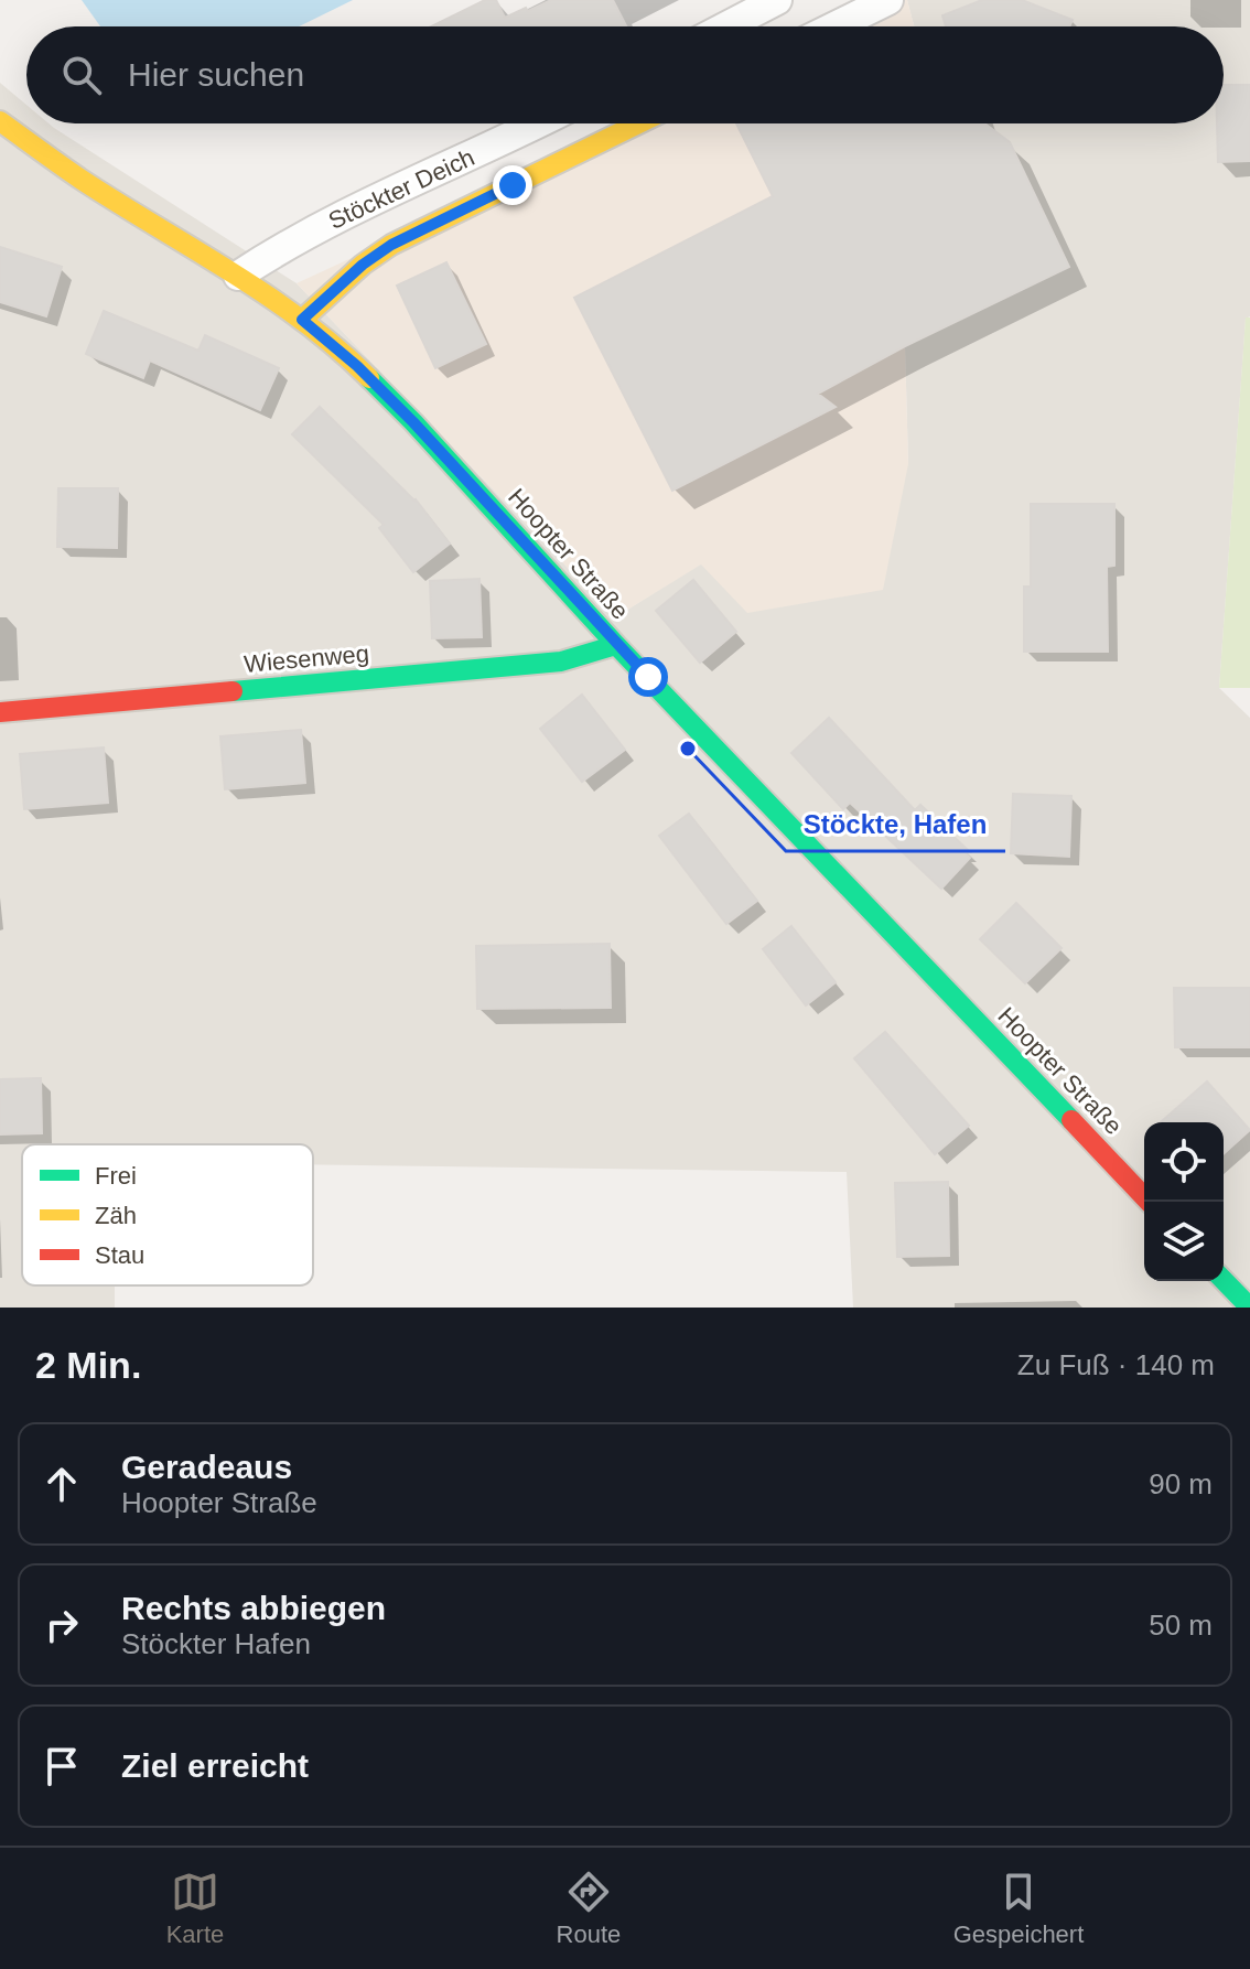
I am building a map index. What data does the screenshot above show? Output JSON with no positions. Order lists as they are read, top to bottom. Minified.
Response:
{"streets":{"street":["Stöckter Deich","Hoopter Straße","Wiesenweg"]},"crossings":[["Stöckter Deich","Hoopter Straße"],["Hoopter Straße","Wiesenweg"]],"places":["Stöckte, Hafen"],"legend":["Frei","Zäh","Stau"],"page":{"search":"Hier suchen","heading":["2 Min.","Zu Fuß · 140 m"],"list":[["Geradeaus","Hoopter Straße","90 m"],["Rechts abbiegen","Stöckter Hafen","50 m"],"Ziel erreicht"],"nav":["Karte","Route","Gespeichert"]}}
